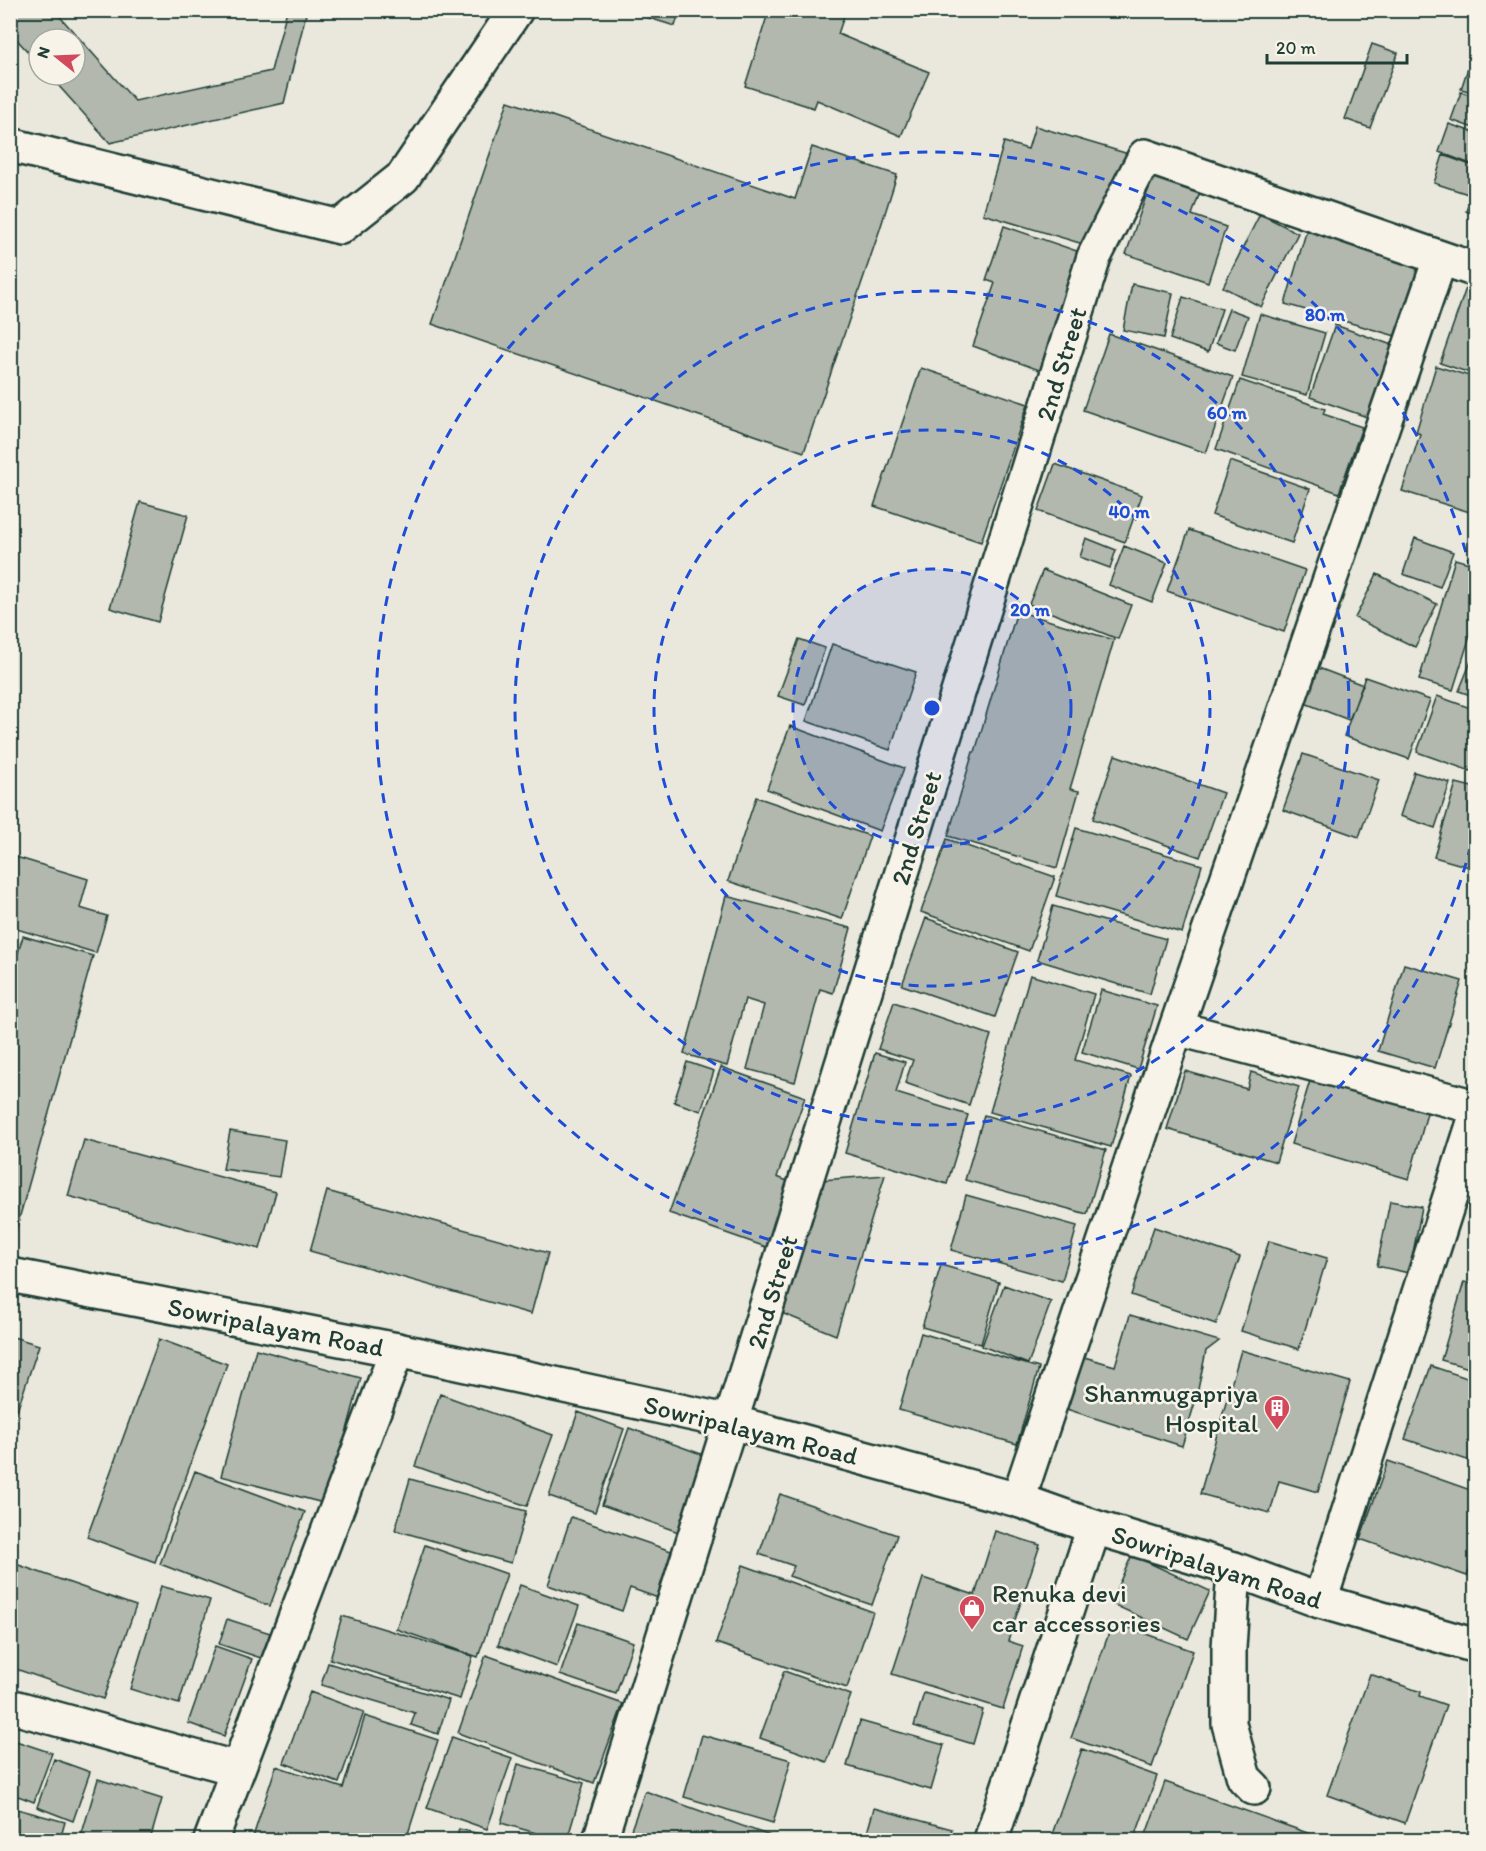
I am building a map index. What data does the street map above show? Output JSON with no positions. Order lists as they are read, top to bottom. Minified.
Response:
{"streets":{"street":["2nd Street","Sowripalayam Road"]},"crossings":[["2nd Street","Sowripalayam Road"]],"places":{"building":["Shanmugapriya Hospital"],"shop":["Renuka devi car accessories"]},"scale_bar":"20 m","north":"left","rings":["80 m","60 m","40 m","20 m"]}
